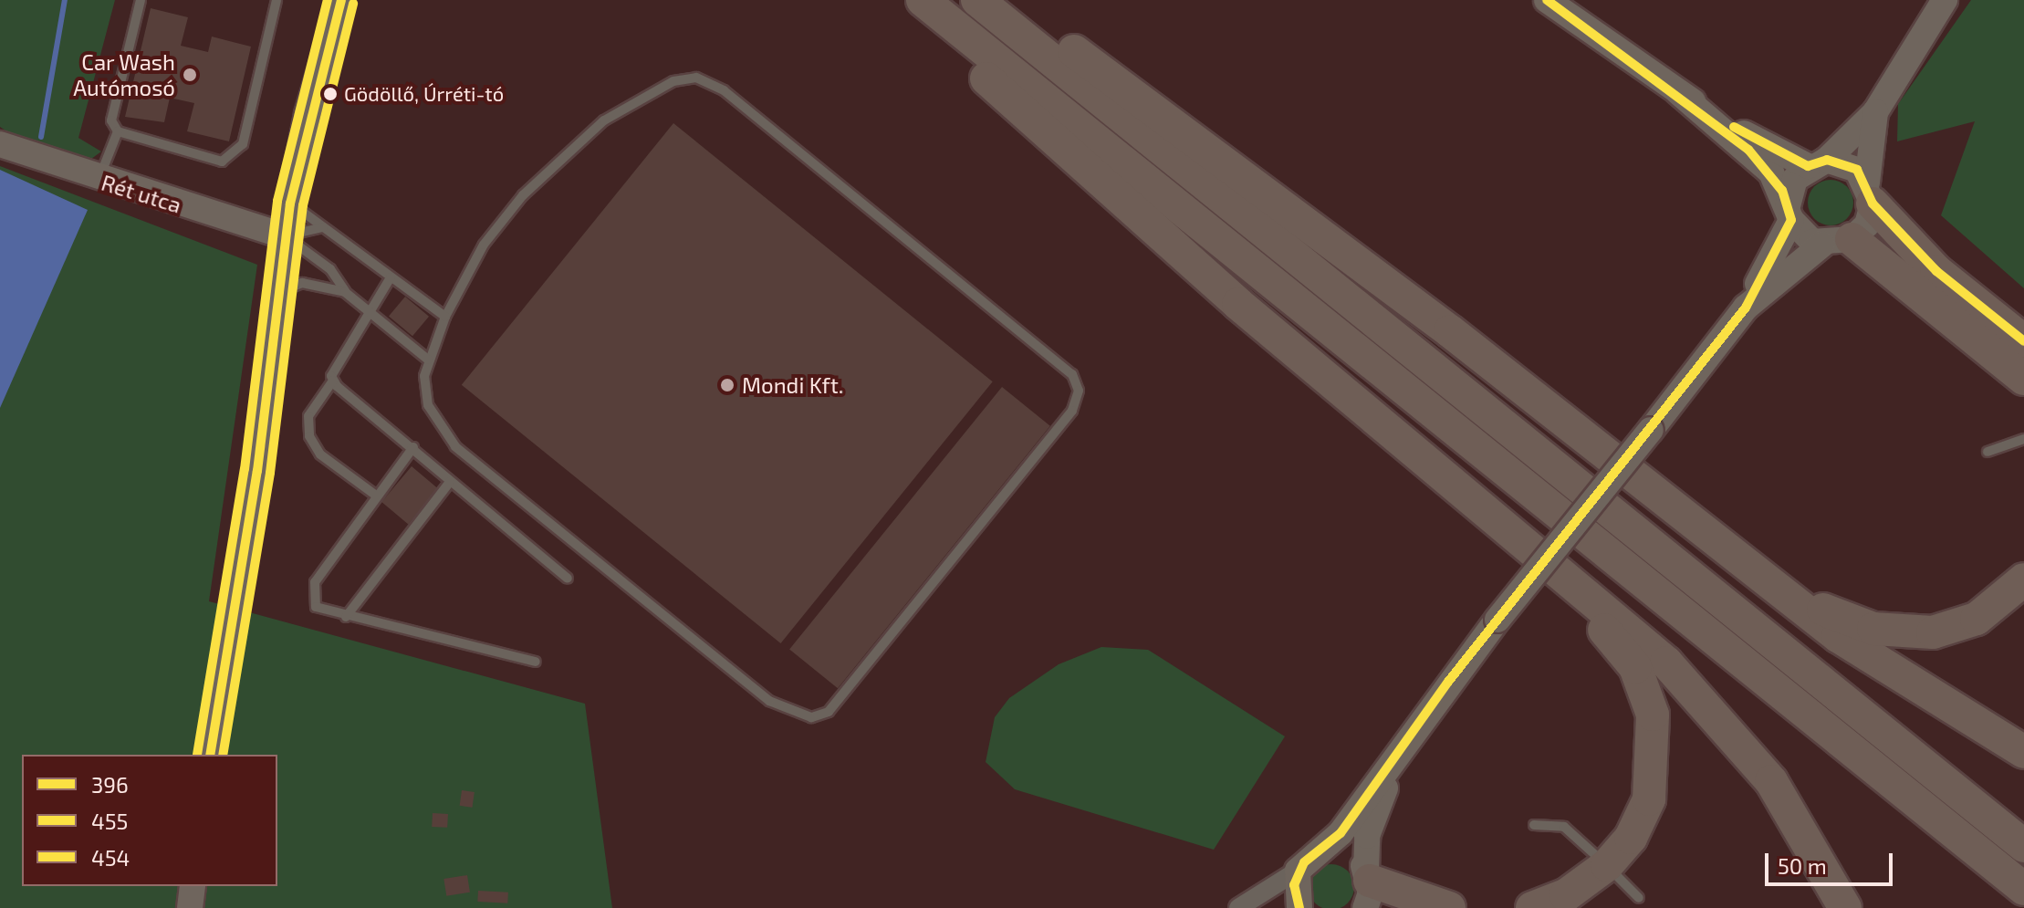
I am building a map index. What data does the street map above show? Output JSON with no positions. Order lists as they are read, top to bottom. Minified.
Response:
{"streets":{"street":["Rét utca"]},"places":["Car Wash Autómosó","Gödöllő, Úrréti-tó","Mondi Kft."],"lines":["transit line 396","transit line 454","transit line 455"],"legend":["396","455","454"],"scale_bar":"50 m"}
